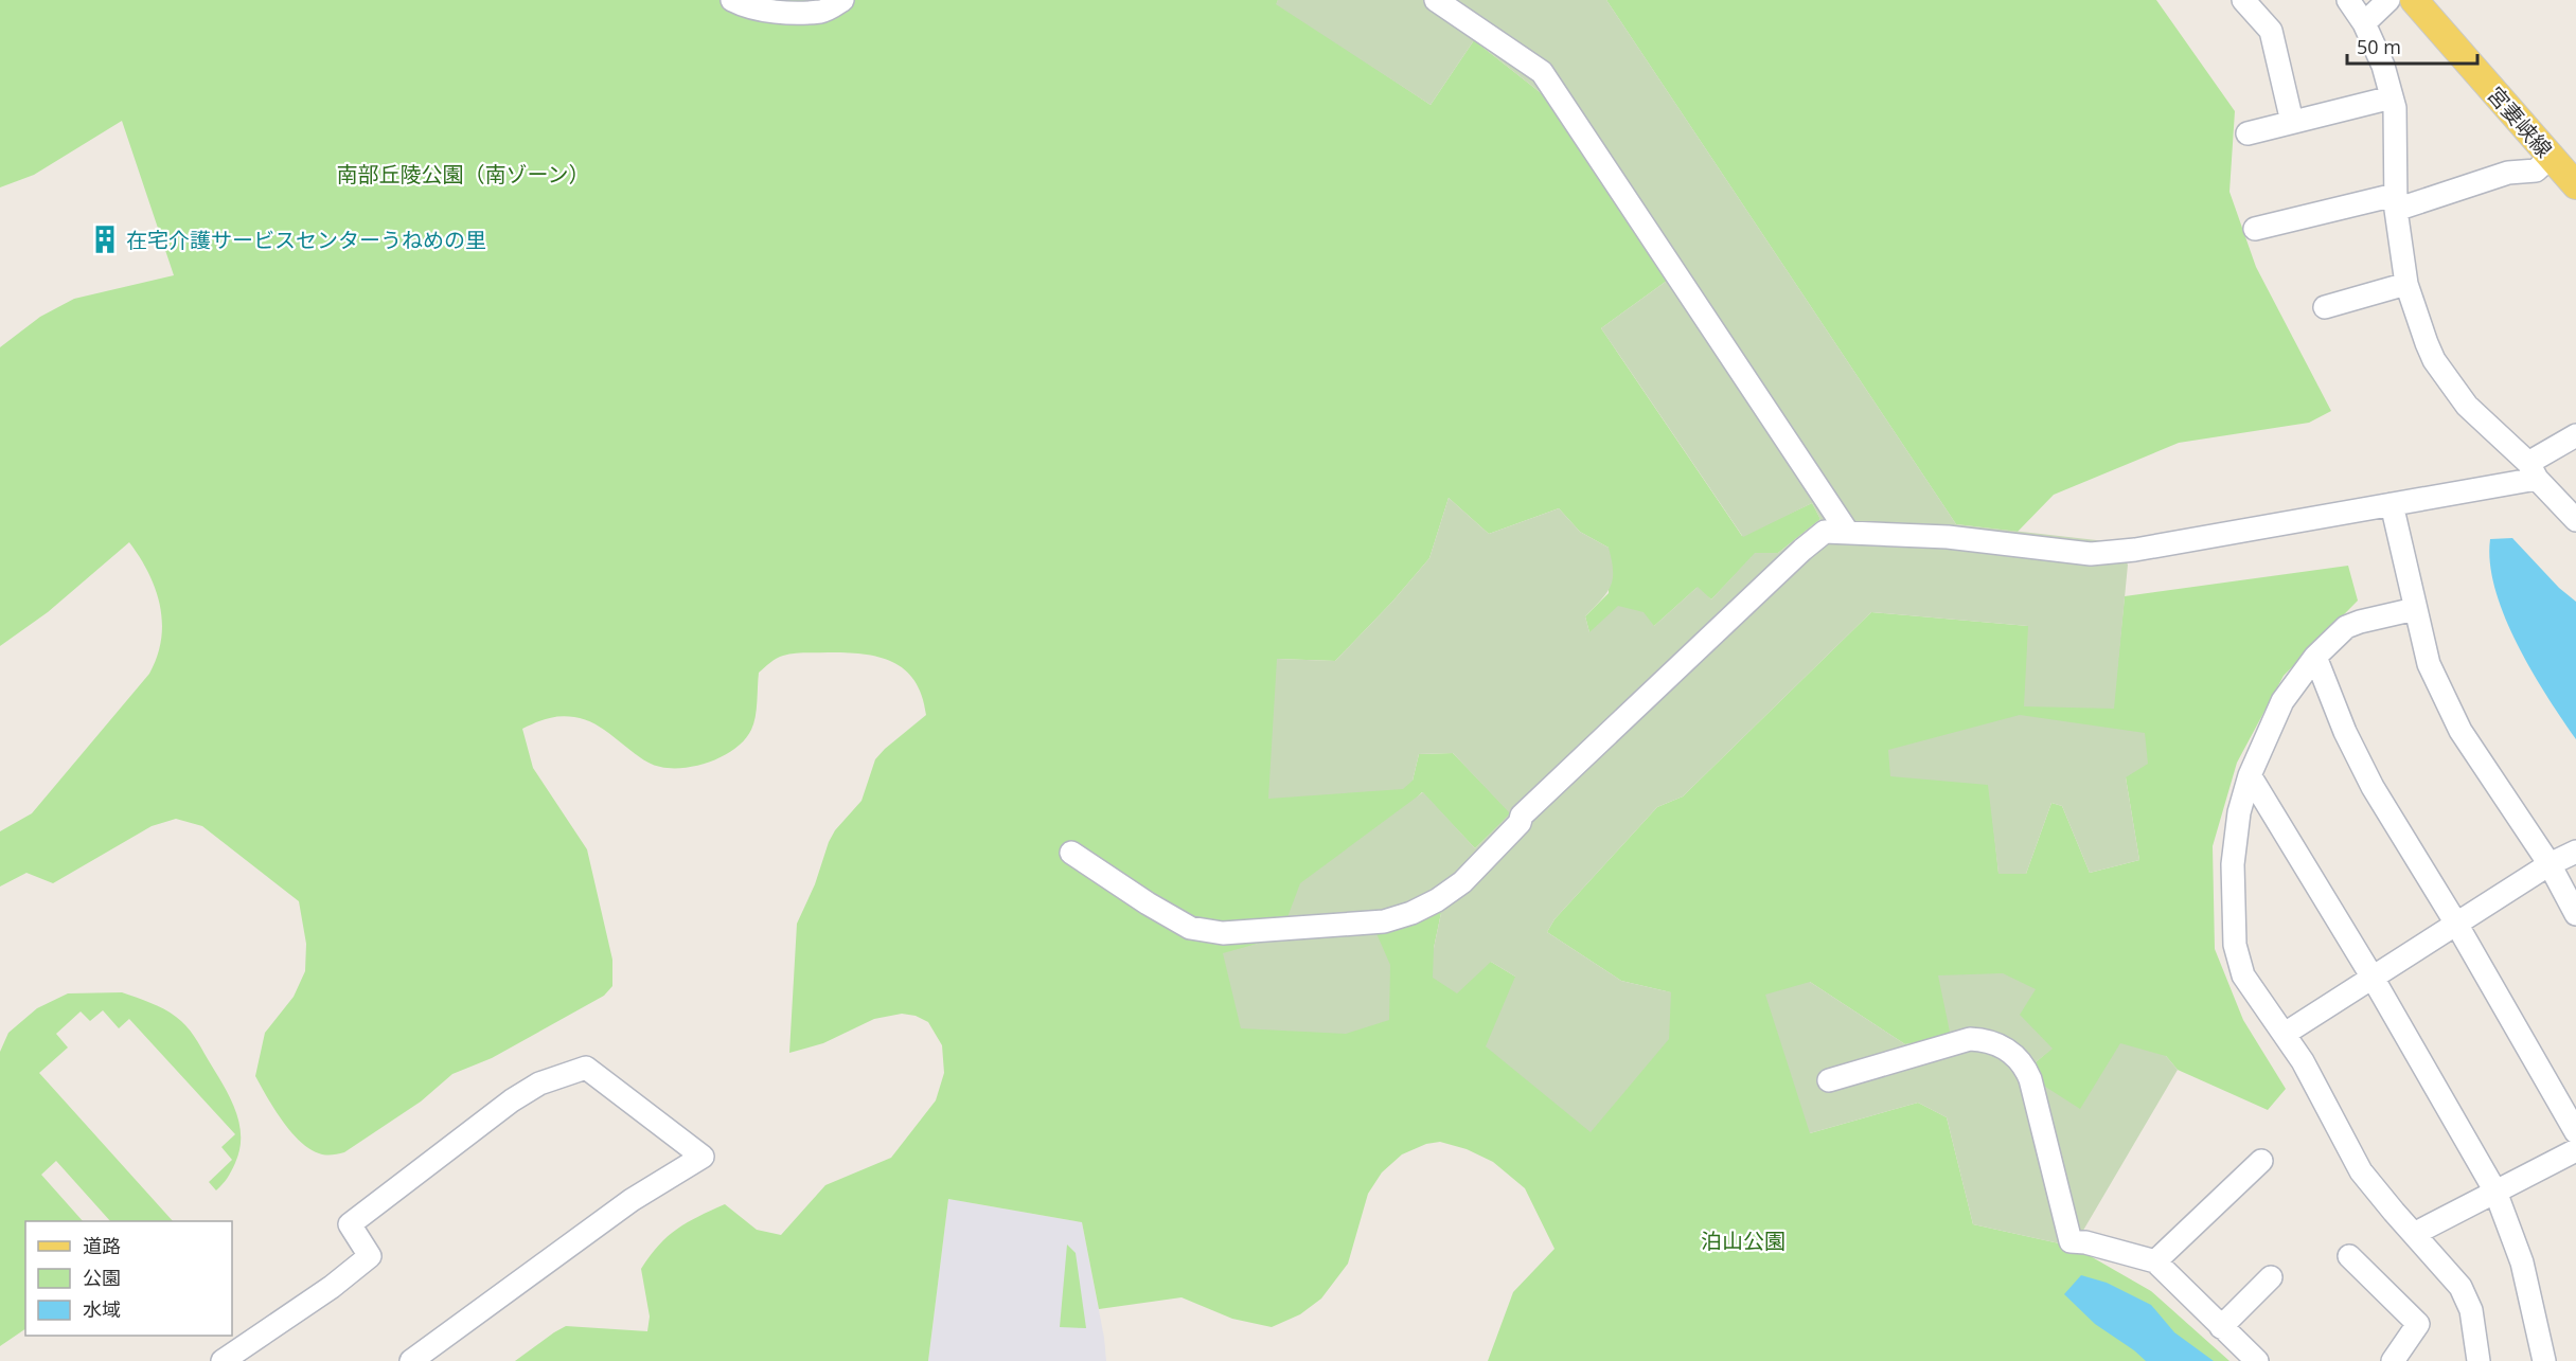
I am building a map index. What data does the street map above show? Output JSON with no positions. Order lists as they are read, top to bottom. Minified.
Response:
{"streets":{"main road":["宮妻峡線"]},"parks":["南部丘陵公園（南ゾーン）","泊山公園"],"places":{"building":["在宅介護サービスセンターうねめの里"]},"legend":["道路","公園","水域"],"scale_bar":"50 m"}
